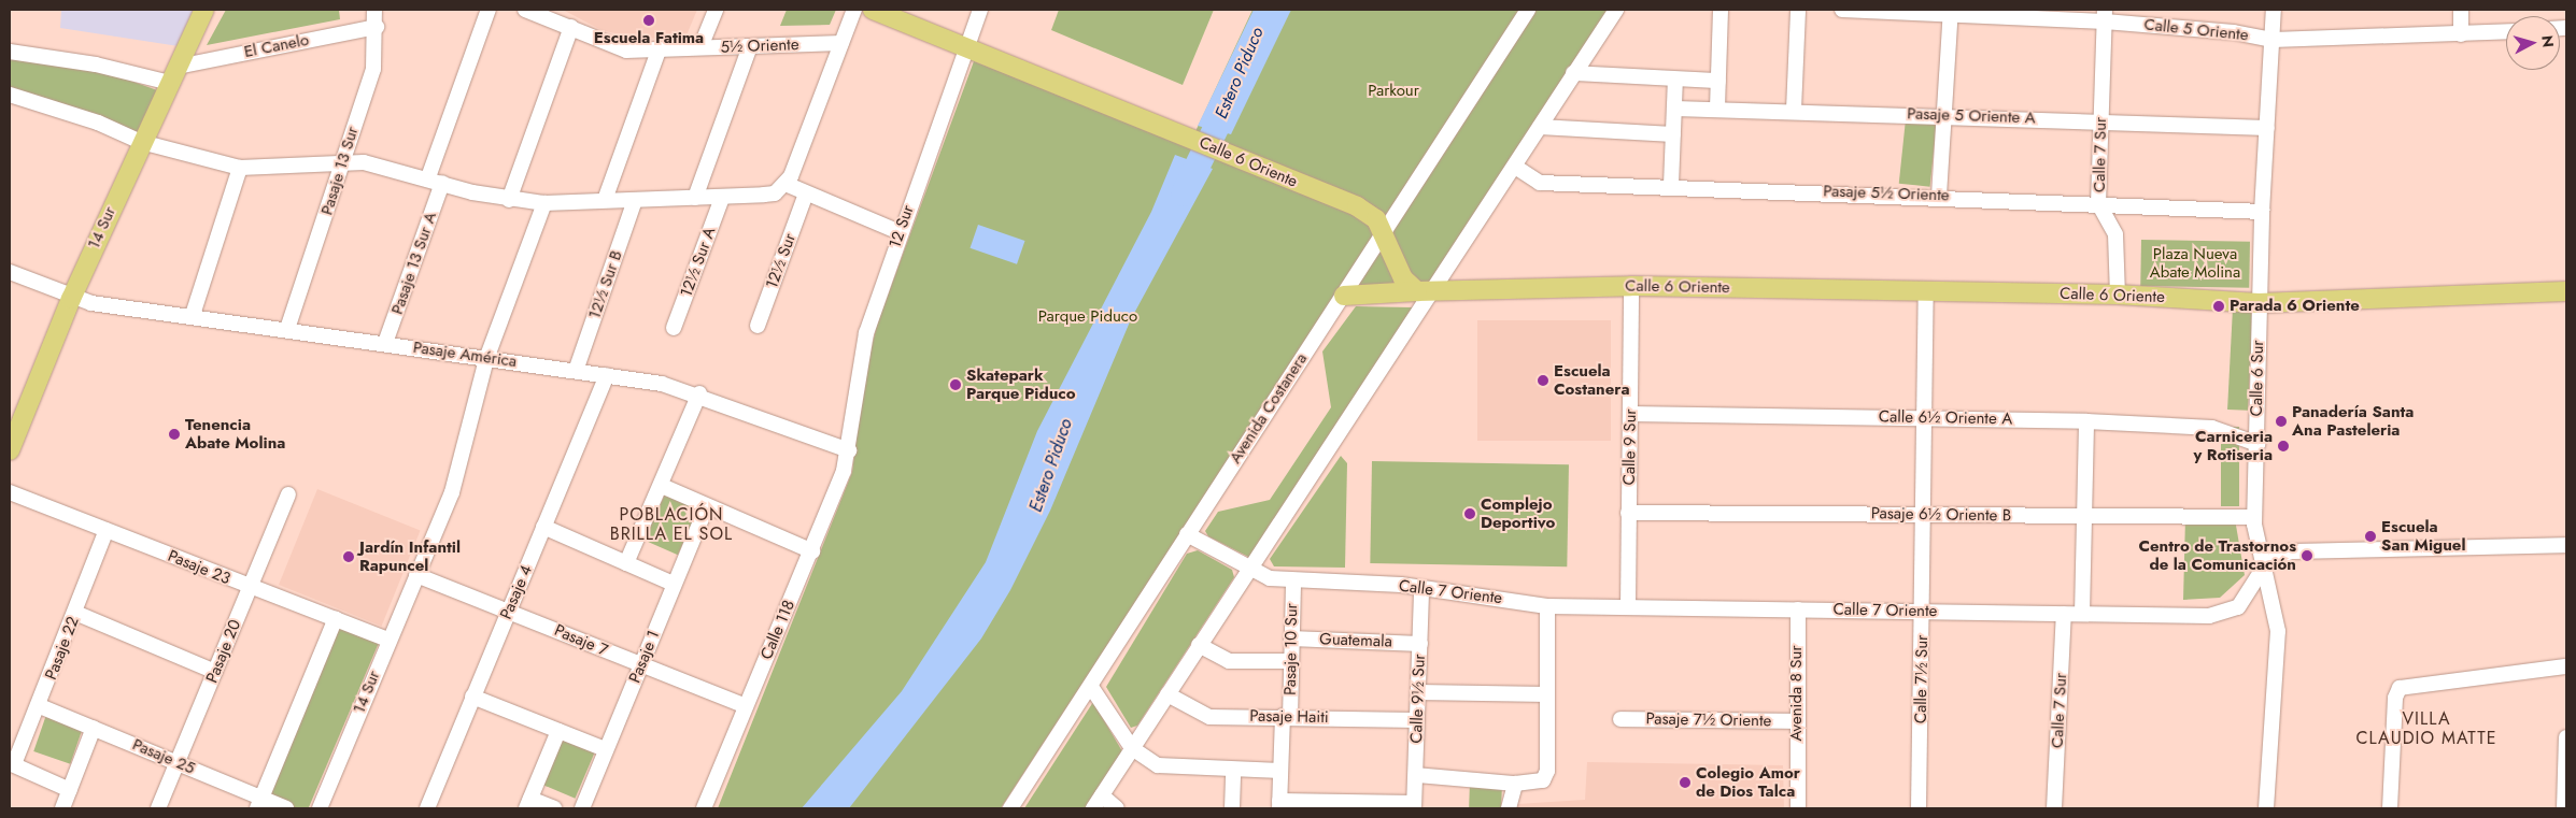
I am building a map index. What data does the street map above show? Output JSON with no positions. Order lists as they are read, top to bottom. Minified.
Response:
{"streets":{"main road":["Calle 6 Oriente","14 Sur"],"street":["Calle 5 Oriente","El Canelo","5½ Oriente","Pasaje 5 Oriente A","Calle 7 Sur","Pasaje 13 Sur","Pasaje 5½ Oriente","12 Sur","12½ Sur","12½ Sur A","Pasaje 13 Sur A","12½ Sur B","Pasaje América","Calle 6 Sur","Avenida Costanera","Calle 6½ Oriente A","Calle 9 Sur","Pasaje 6½ Oriente B","Pasaje 23","Pasaje 4","Calle 7 Oriente","Calle 118","Pasaje 7","Guatemala","Pasaje 22","Pasaje 10 Sur","Pasaje 20","Pasaje 1","Calle 7½ Sur","Avenida 8 Sur","Calle 9½ Sur","Pasaje Haiti","Pasaje 7½ Oriente","Pasaje 25"]},"crossings":[["Calle 5 Oriente","Calle 7 Sur"],["Calle 5 Oriente","Calle 6 Sur"],["El Canelo","Pasaje 13 Sur"],["El Canelo","14 Sur"],["Pasaje 5 Oriente A","Calle 7 Sur"],["Pasaje 5 Oriente A","Calle 6 Sur"],["Calle 7 Sur","Calle 6 Oriente"],["Calle 7 Sur","Pasaje 5½ Oriente"],["Calle 7 Sur","Calle 7 Oriente"],["Calle 6 Oriente","12 Sur"],["Calle 6 Oriente","Calle 6 Sur"],["Calle 6 Oriente","Avenida Costanera"],["Calle 6 Oriente","Calle 9 Sur"],["Calle 6 Oriente","Calle 7½ Sur"],["Pasaje 13 Sur","Pasaje América"],["Pasaje 5½ Oriente","Calle 6 Sur"],["12 Sur","Pasaje América"],["12 Sur","Calle 118"],["14 Sur","Pasaje América"],["14 Sur","Pasaje 23"],["14 Sur","Pasaje 7"],["Pasaje 13 Sur A","Pasaje América"],["12½ Sur B","Pasaje América"],["Pasaje América","Pasaje 4"],["Pasaje América","Calle 118"],["Calle 6 Sur","Calle 6½ Oriente A"],["Calle 6 Sur","Pasaje 6½ Oriente B"],["Calle 6 Sur","Calle 7 Oriente"],["Avenida Costanera","Calle 7 Oriente"],["Calle 6½ Oriente A","Calle 9 Sur"],["Calle 6½ Oriente A","Calle 7½ Sur"],["Calle 9 Sur","Pasaje 6½ Oriente B"],["Calle 9 Sur","Calle 7 Oriente"],["Pasaje 6½ Oriente B","Calle 7½ Sur"],["Pasaje 23","Pasaje 22"],["Pasaje 23","Pasaje 20"],["Pasaje 4","Pasaje 7"],["Calle 7 Oriente","Pasaje 10 Sur"],["Calle 7 Oriente","Calle 7½ Sur"],["Calle 7 Oriente","Avenida 8 Sur"],["Calle 7 Oriente","Calle 9½ Sur"],["Calle 118","Pasaje 7"],["Pasaje 7","Pasaje 1"],["Guatemala","Pasaje 10 Sur"],["Guatemala","Calle 9½ Sur"],["Pasaje 22","Pasaje 25"],["Pasaje 10 Sur","Pasaje Haiti"],["Pasaje 20","Pasaje 25"],["Avenida 8 Sur","Pasaje 7½ Oriente"],["Calle 9½ Sur","Pasaje Haiti"]],"districts":["POBLACIÓN BRILLA EL SOL","VILLA CLAUDIO MATTE"],"water":["Estero Piduco"],"parks":["Parkour","Plaza Nueva Abate Molina","Parque Piduco"],"places":["Escuela Fatima","Parada 6 Oriente","Escuela Costanera","Skatepark Parque Piduco","Panadería Santa Ana Pasteleria","Tenencia Abate Molina","Carniceria y Rotiseria","Complejo Deportivo","Escuela San Miguel","Centro de Trastornos de la Comunicación","Jardín Infantil Rapuncel","Colegio Amor de Dios Talca"],"north":"right"}
